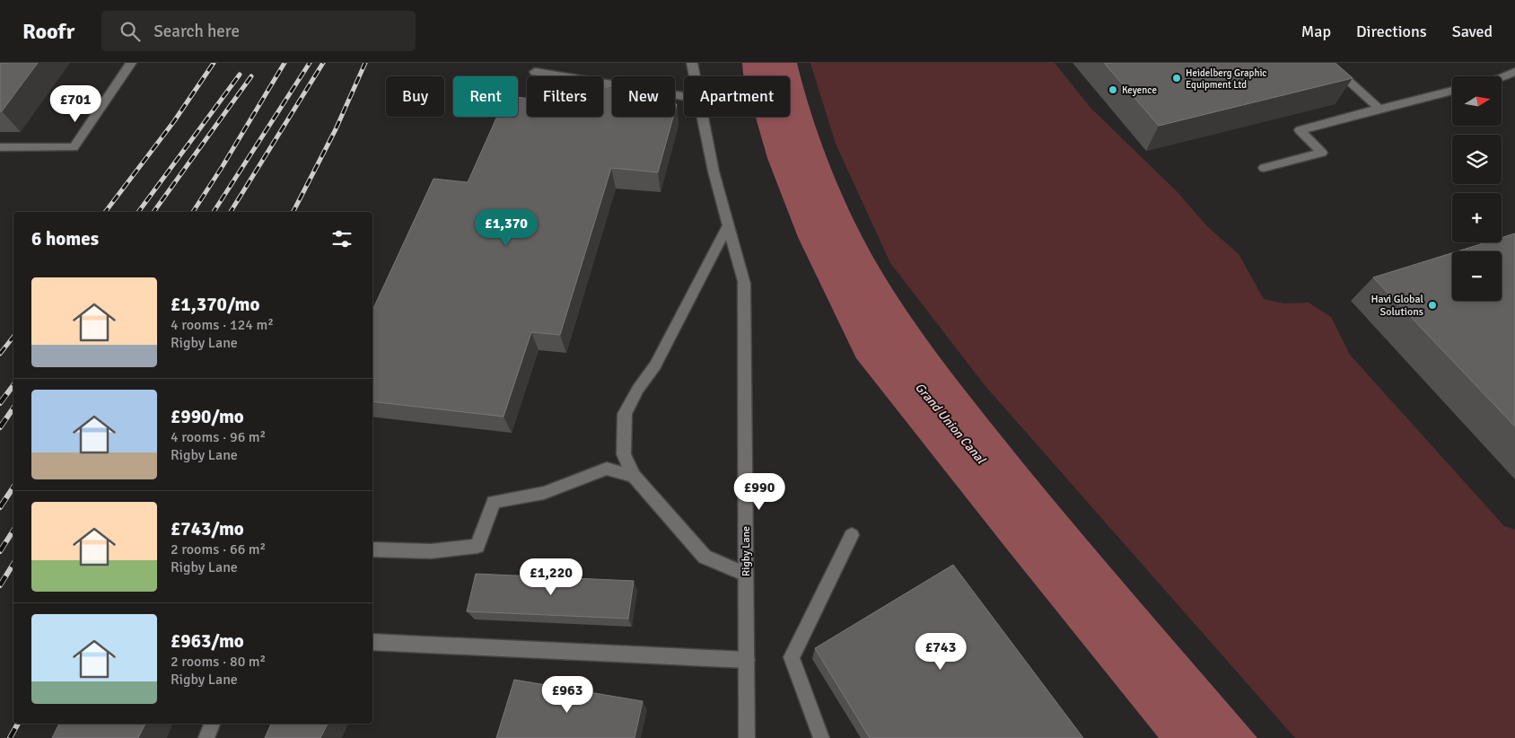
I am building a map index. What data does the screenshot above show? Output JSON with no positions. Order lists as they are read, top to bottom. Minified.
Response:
{"streets":{"street":["Rigby Lane"]},"water":["Grand Union Canal"],"places":["Heidelberg Graphic Equipment Ltd","Keyence","Havi Global Solutions"],"north":"right","page":{"header":"Roofr","search":"Search here","nav":["Map","Directions","Saved"],"map_buttons":["+","−"],"chip":["Buy","Rent","Filters","New","Apartment"],"price":["£701","£1,370","£990","£1,220","£743","£963"],"heading":"6 homes","list":[{"name":"£1,370/mo","note":"4 rooms · 124 m² · Rigby Lane"},{"name":"£990/mo","note":"4 rooms · 96 m² · Rigby Lane"},{"name":"£743/mo","note":"2 rooms · 66 m² · Rigby Lane"},{"name":"£963/mo","note":"2 rooms · 80 m² · Rigby Lane"}]}}
